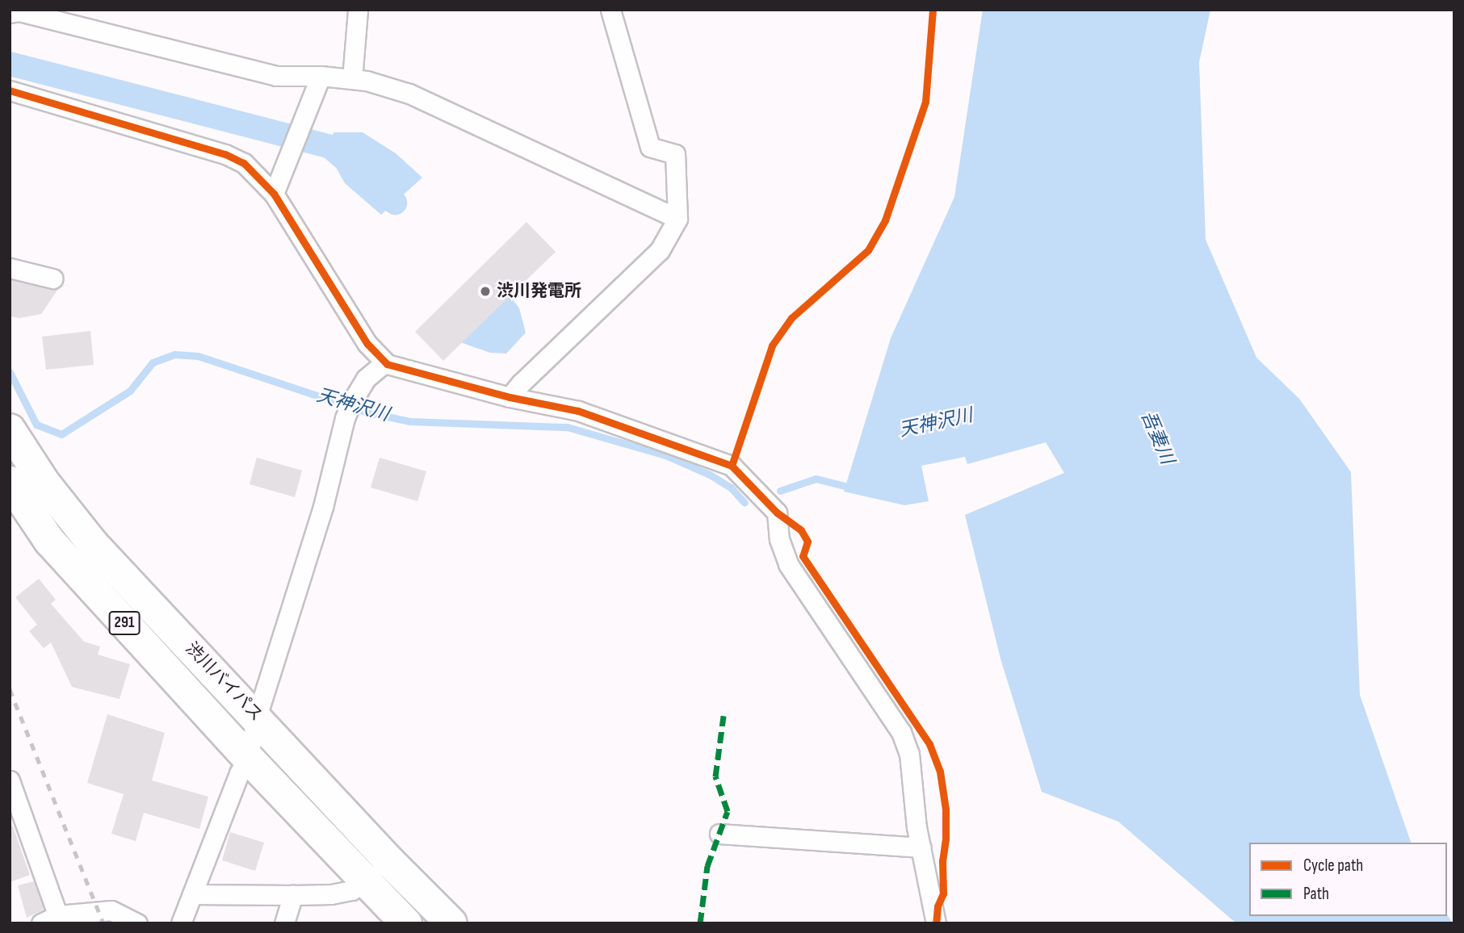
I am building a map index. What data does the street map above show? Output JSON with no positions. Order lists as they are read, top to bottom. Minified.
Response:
{"streets":{"highway":["291","渋川バイパス"]},"water":["天神沢川","吾妻川"],"places":["渋川発電所"],"legend":["Cycle path","Path"]}
